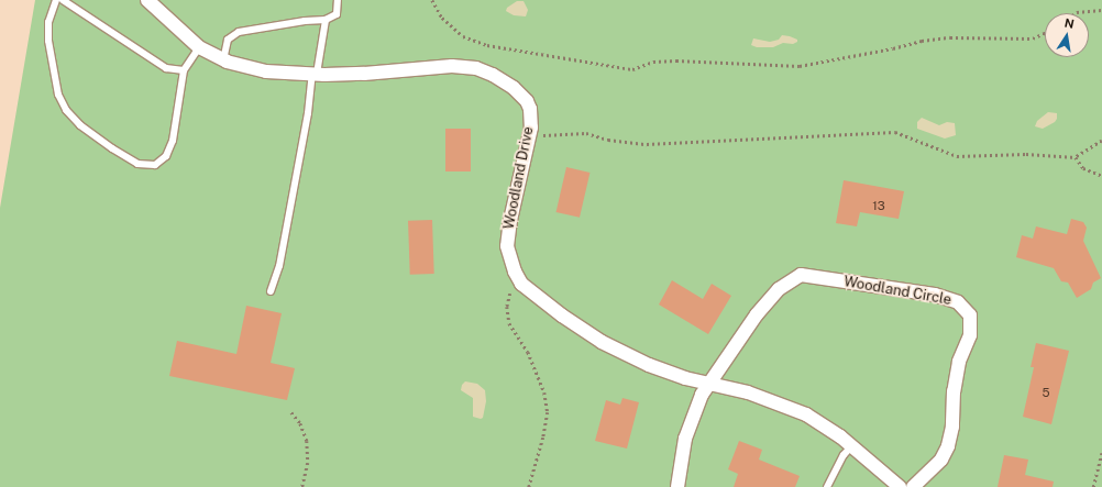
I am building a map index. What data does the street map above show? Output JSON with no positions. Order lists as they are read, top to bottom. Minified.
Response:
{"streets":{"street":["Woodland Drive","Woodland Circle"]},"crossings":[["Woodland Drive","Woodland Circle"]],"house_numbers":["13","5"],"north":"top"}
